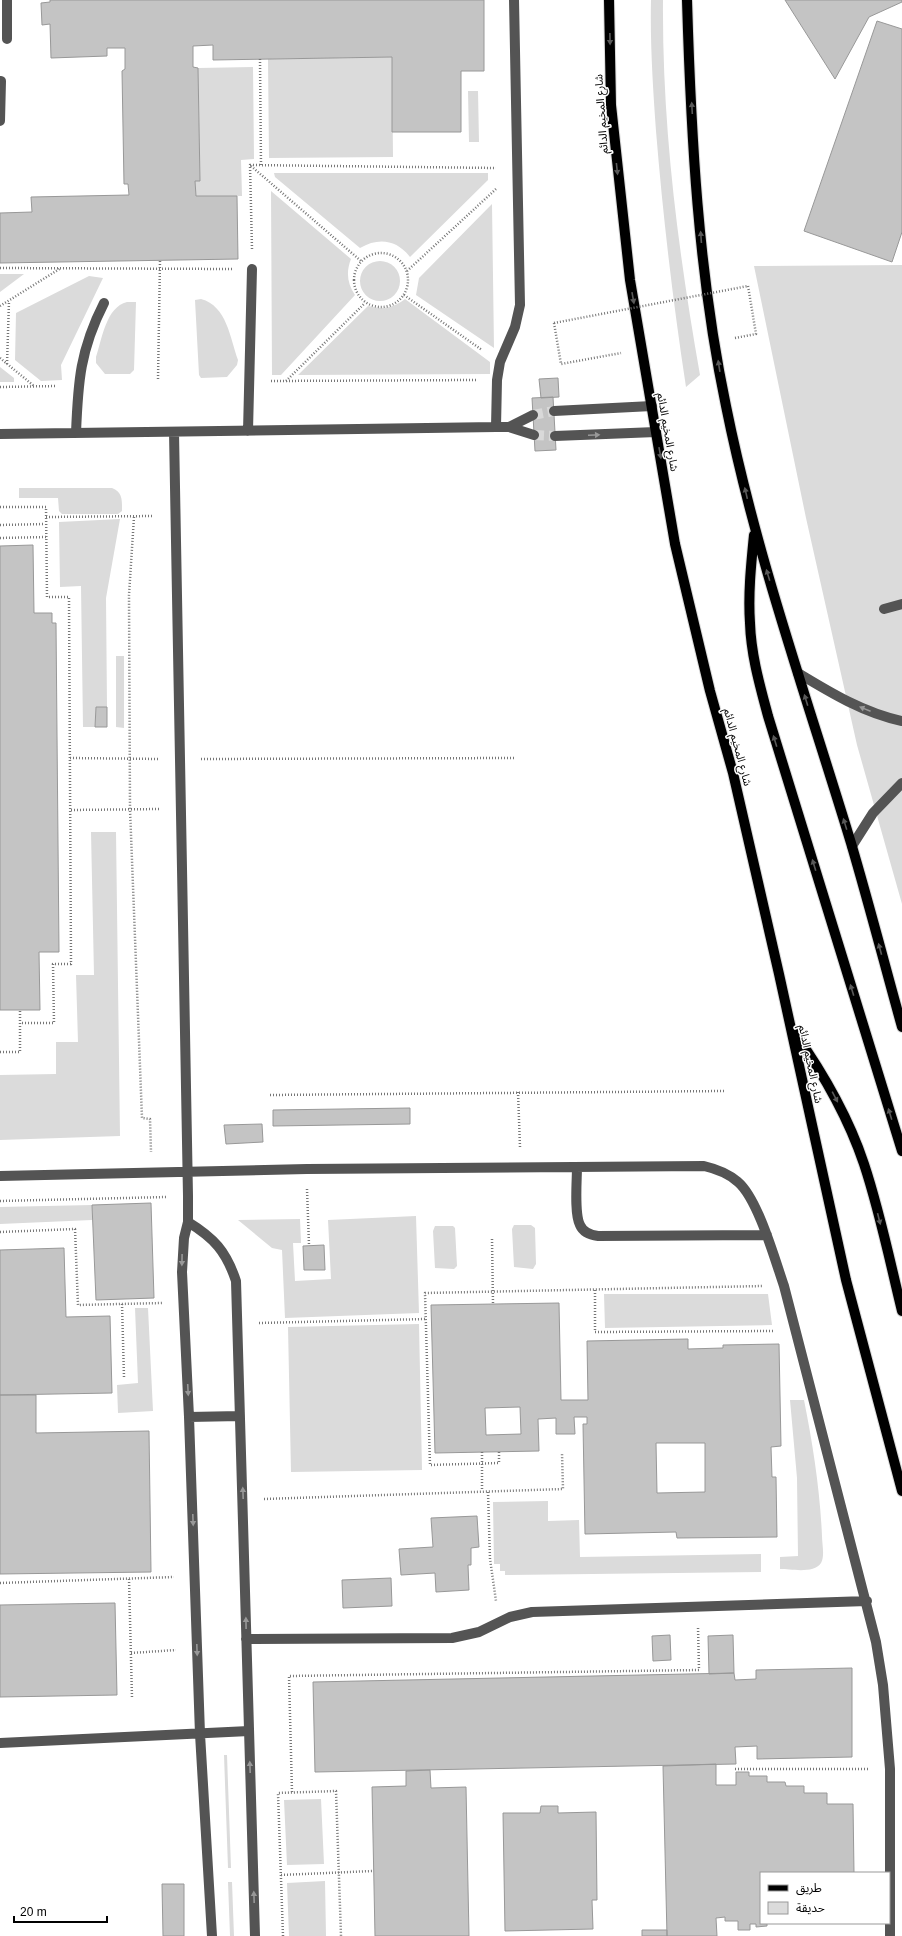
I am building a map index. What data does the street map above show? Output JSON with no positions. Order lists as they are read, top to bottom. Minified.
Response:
{"streets":{"main road":["شارع المخيم الدائم"]},"legend":["طريق","حديقة"],"scale_bar":"20 m"}
